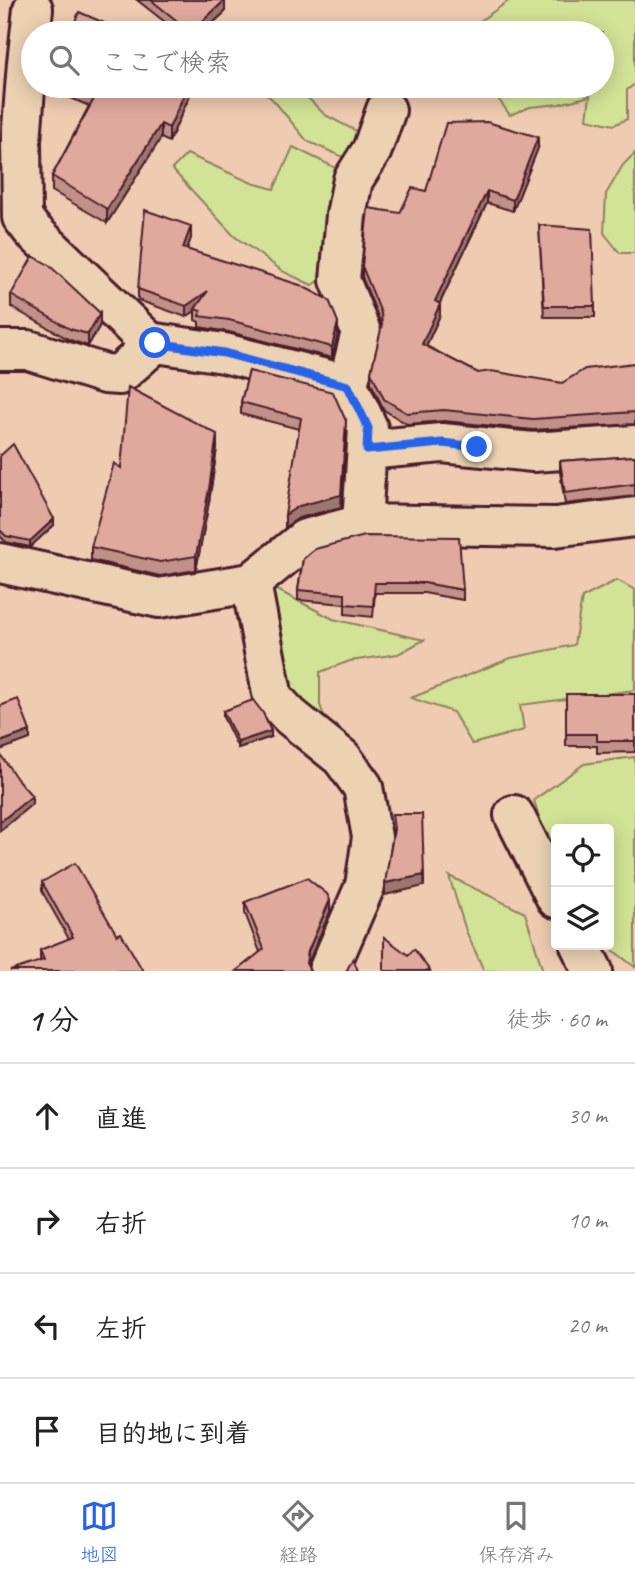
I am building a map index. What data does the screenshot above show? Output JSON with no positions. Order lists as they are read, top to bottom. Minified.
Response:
{"page":{"search":"ここで検索","heading":["1 分","徒歩 · 60 m"],"list":[["直進","30 m"],["右折","10 m"],["左折","20 m"],"目的地に到着"],"nav":["地図","経路","保存済み"]}}
